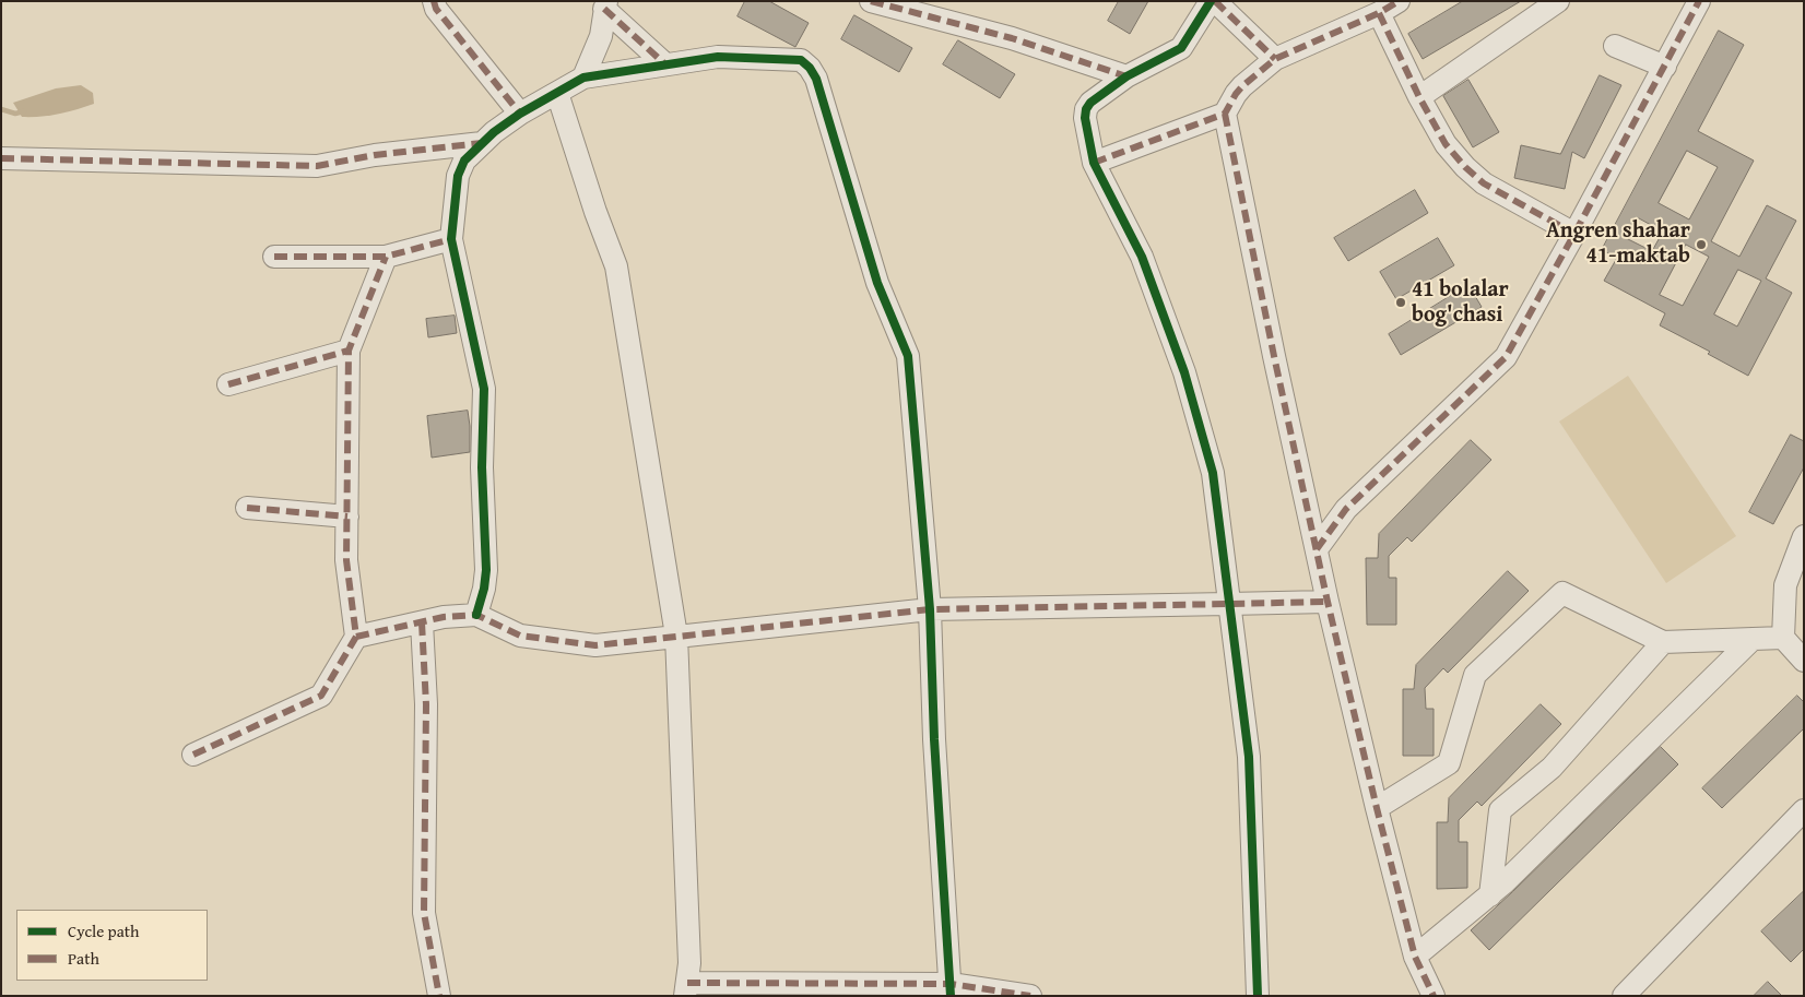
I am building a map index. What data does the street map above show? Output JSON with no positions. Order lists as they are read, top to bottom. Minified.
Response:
{"places":["Angren shahar 41-maktab","41 bolalar bog'chasi"],"legend":["Cycle path","Path"]}
